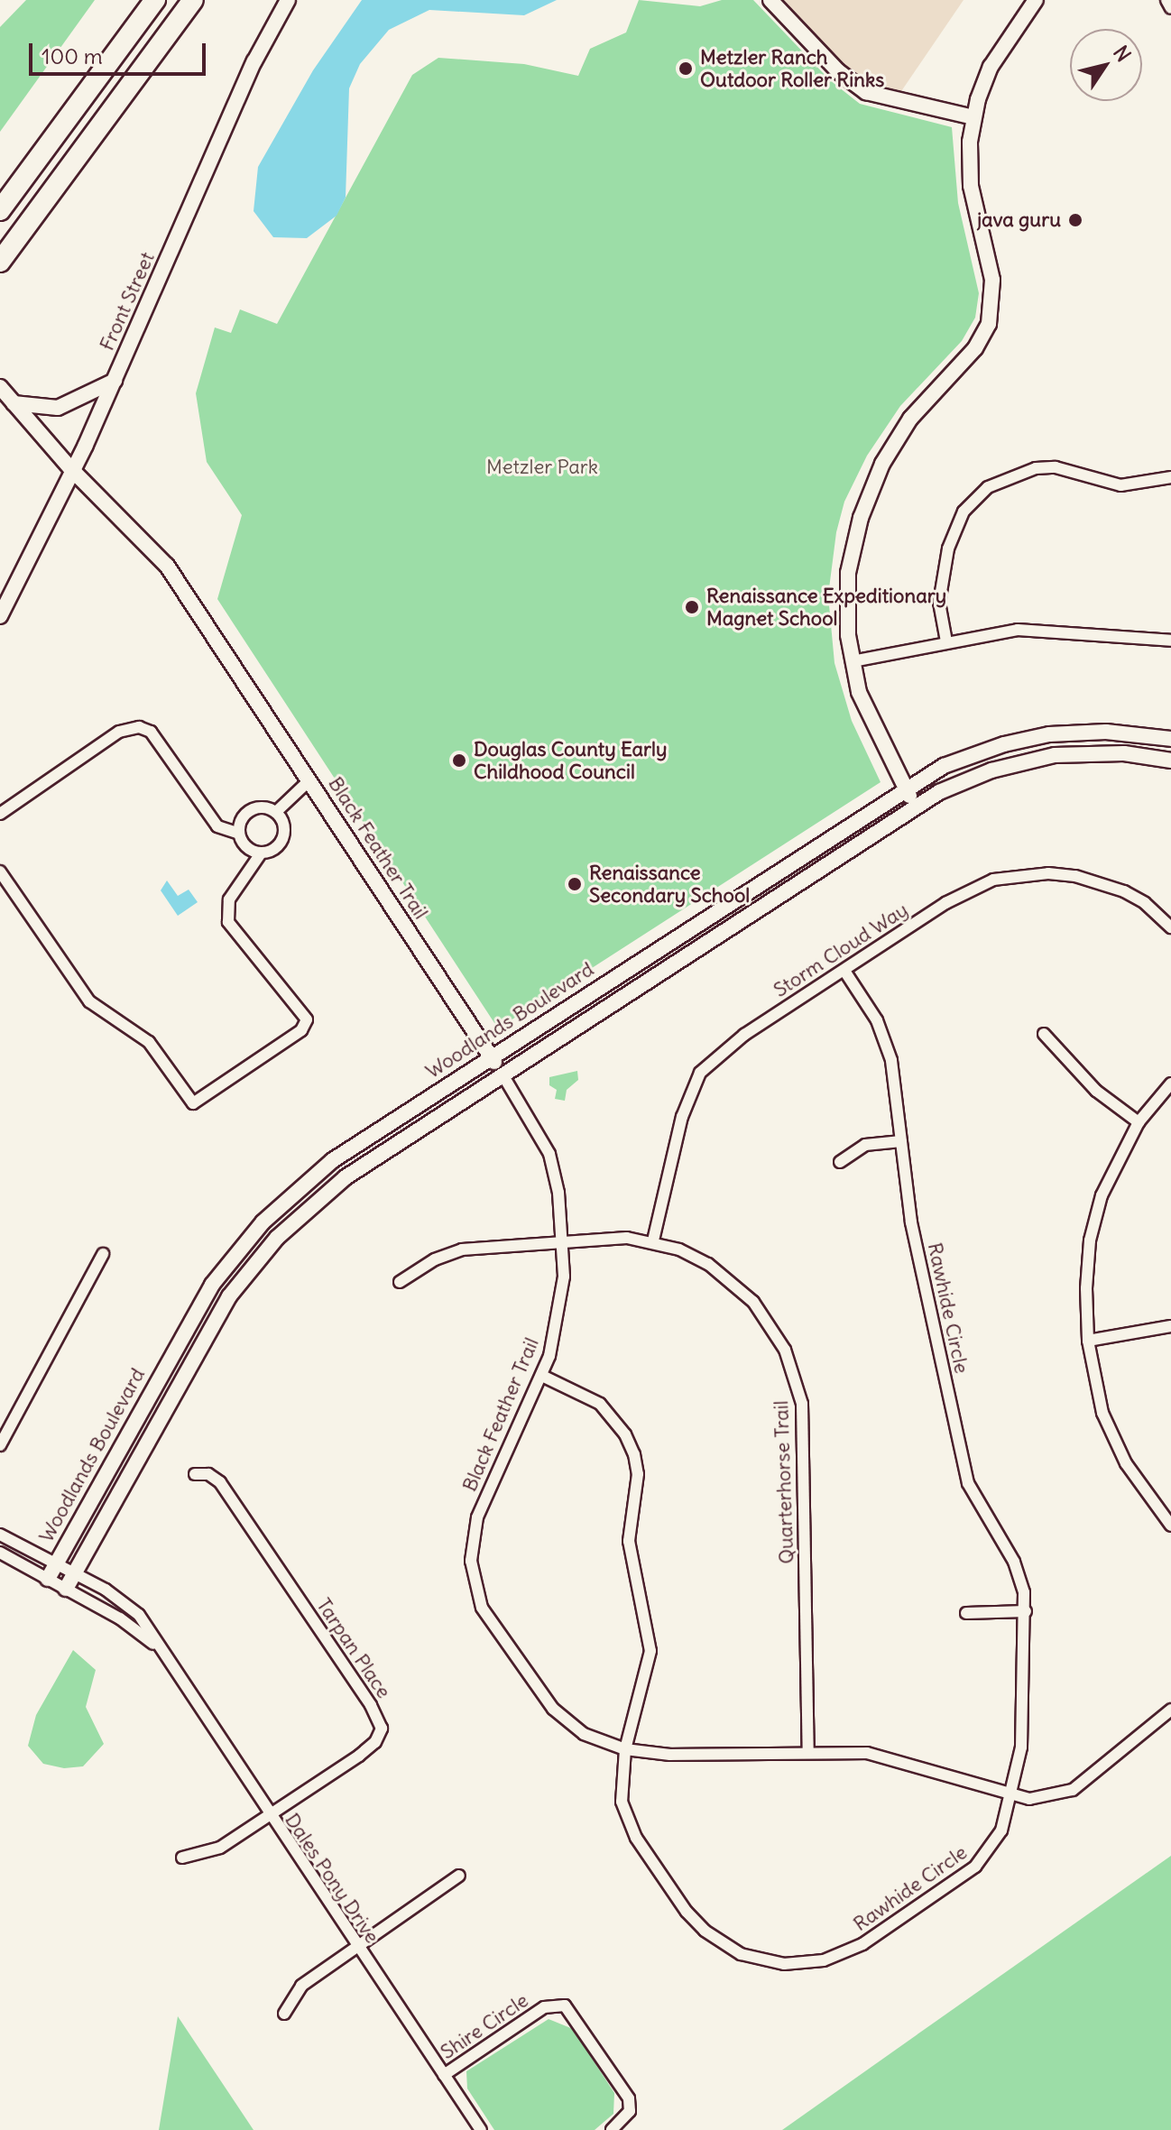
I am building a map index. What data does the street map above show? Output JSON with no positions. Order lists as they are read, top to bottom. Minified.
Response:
{"streets":{"street":["Front Street","Black Feather Trail","Storm Cloud Way","Woodlands Boulevard","Rawhide Circle","Quarterhorse Trail","Tarpan Place","Dales Pony Drive","Shire Circle"]},"crossings":[["Front Street","Black Feather Trail"],["Black Feather Trail","Woodlands Boulevard"],["Black Feather Trail","Rawhide Circle"],["Black Feather Trail","Quarterhorse Trail"],["Storm Cloud Way","Rawhide Circle"],["Storm Cloud Way","Quarterhorse Trail"],["Woodlands Boulevard","Dales Pony Drive"],["Tarpan Place","Dales Pony Drive"],["Dales Pony Drive","Shire Circle"]],"parks":["Metzler Park"],"places":["Metzler Ranch Outdoor Roller Rinks","java guru","Renaissance Expeditionary Magnet School","Douglas County Early Childhood Council","Renaissance Secondary School"],"scale_bar":"100 m","north":"top right"}
